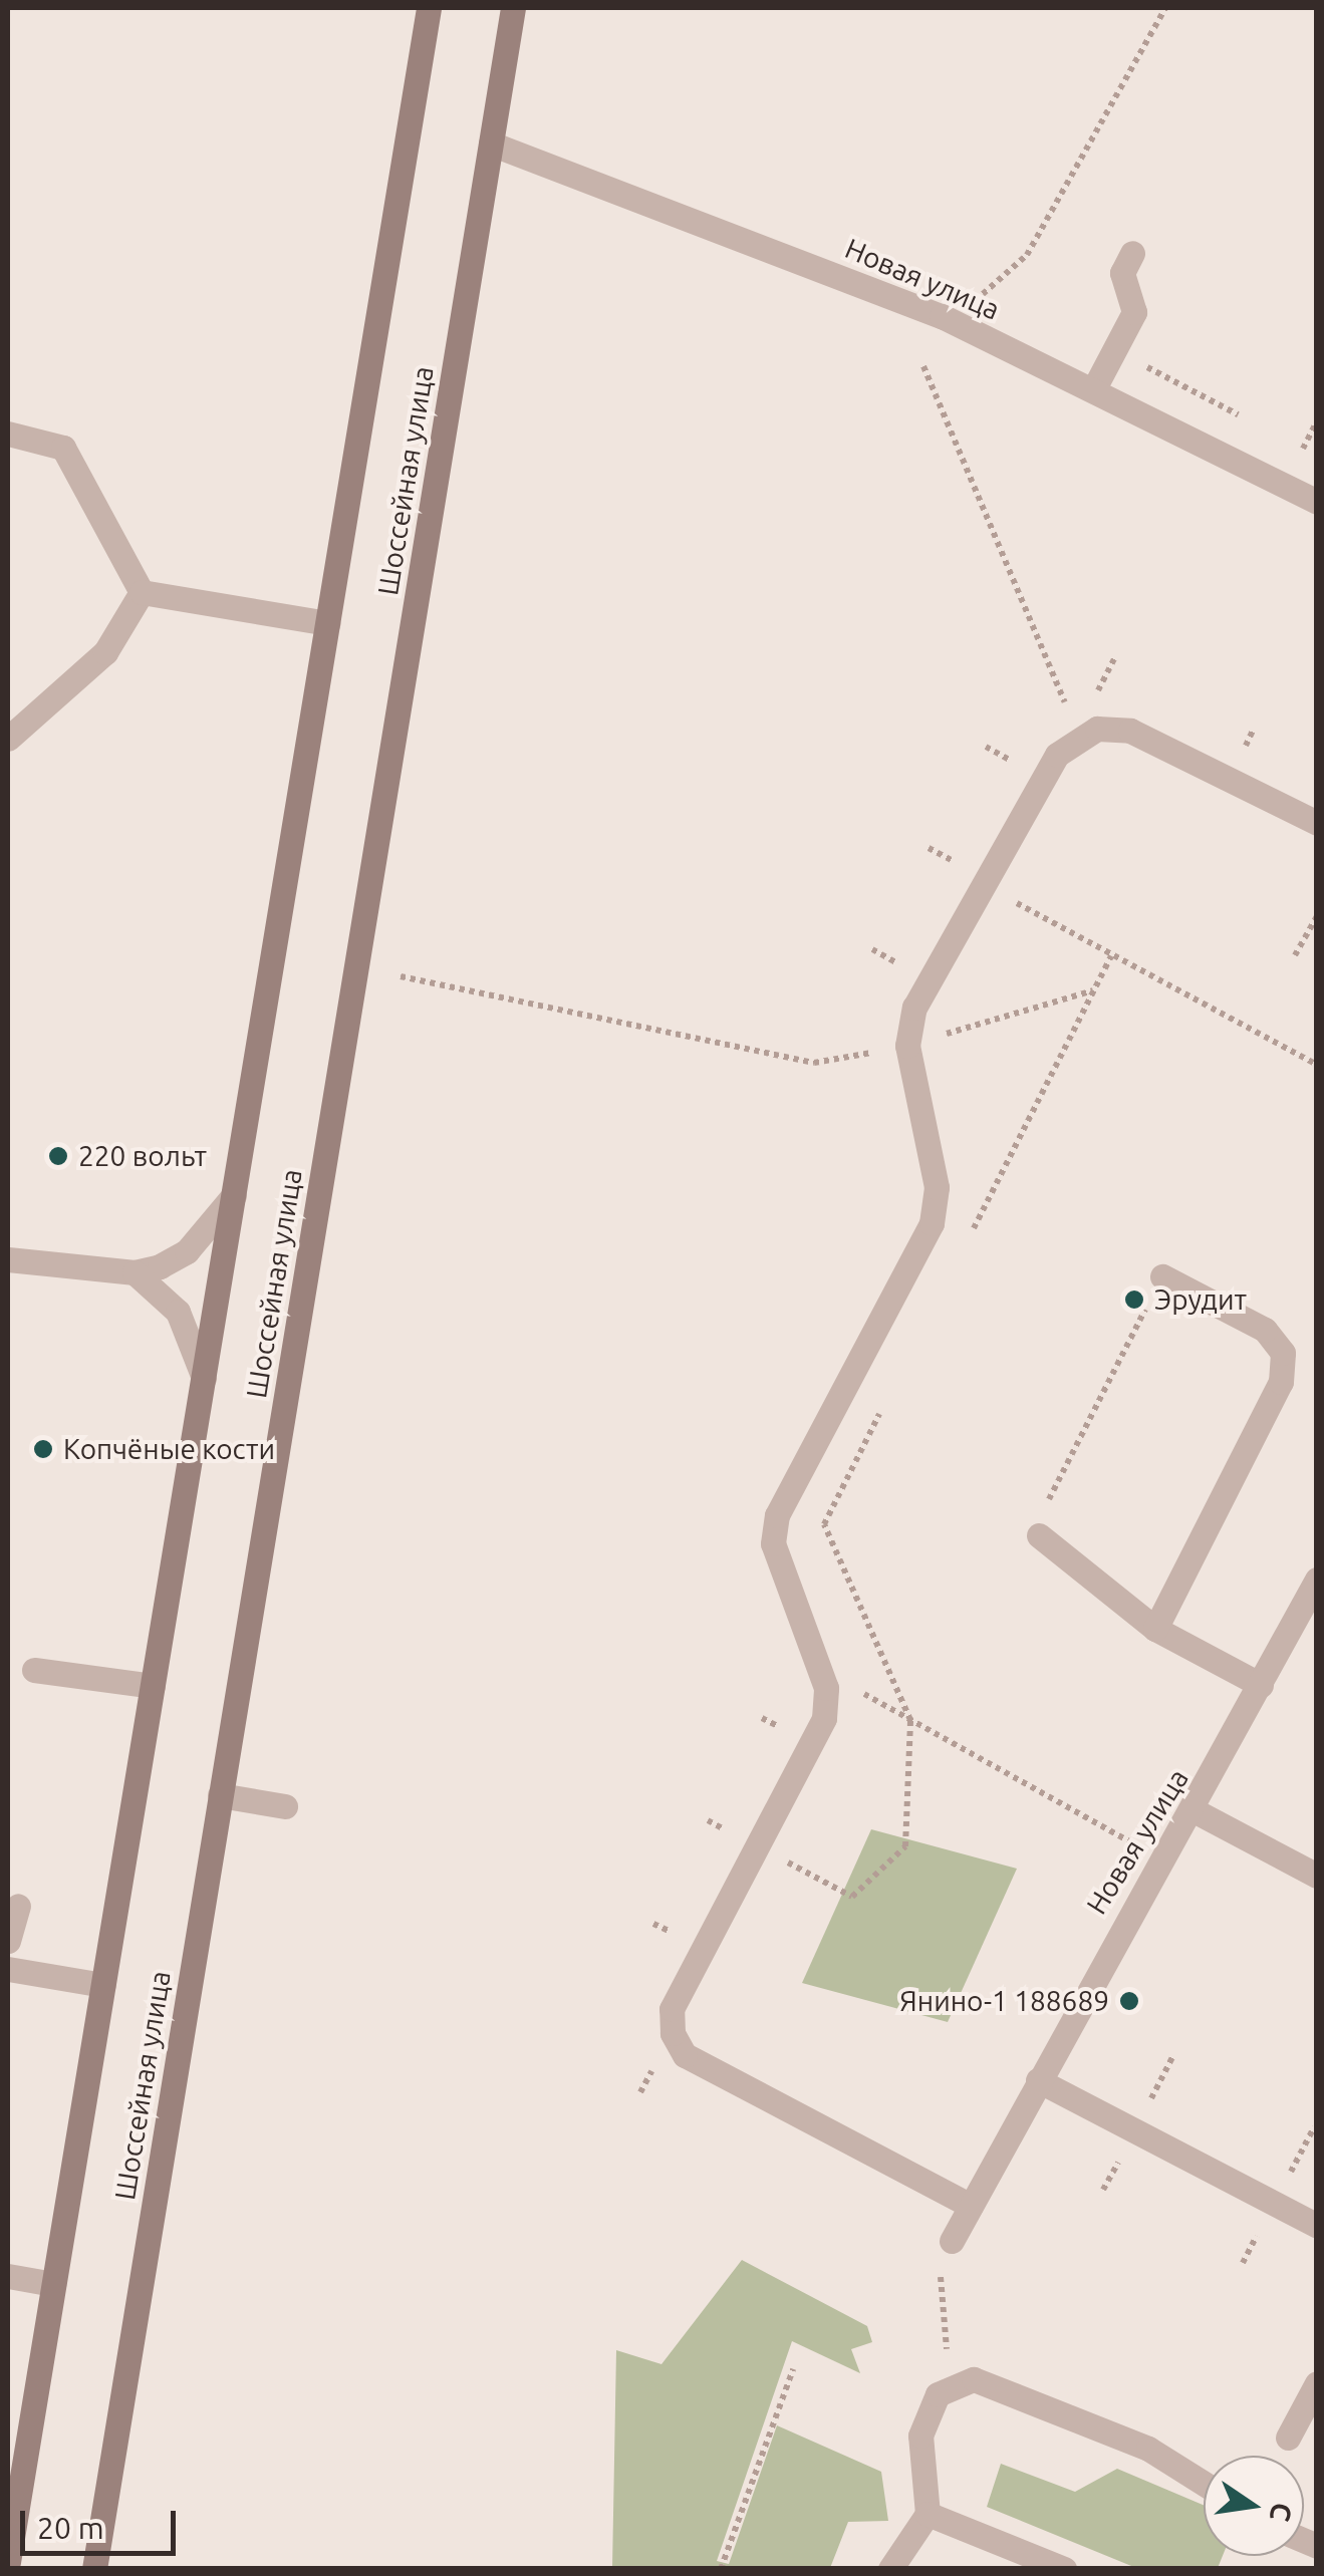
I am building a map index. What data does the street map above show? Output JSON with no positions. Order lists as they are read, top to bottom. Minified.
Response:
{"streets":{"main road":["Шоссейная улица"],"street":["Новая улица"]},"crossings":[["Новая улица","Шоссейная улица"]],"places":["220 вольт","Эрудит","Копчёные кости","Янино-1 188689"],"scale_bar":"20 m","north":"right"}
